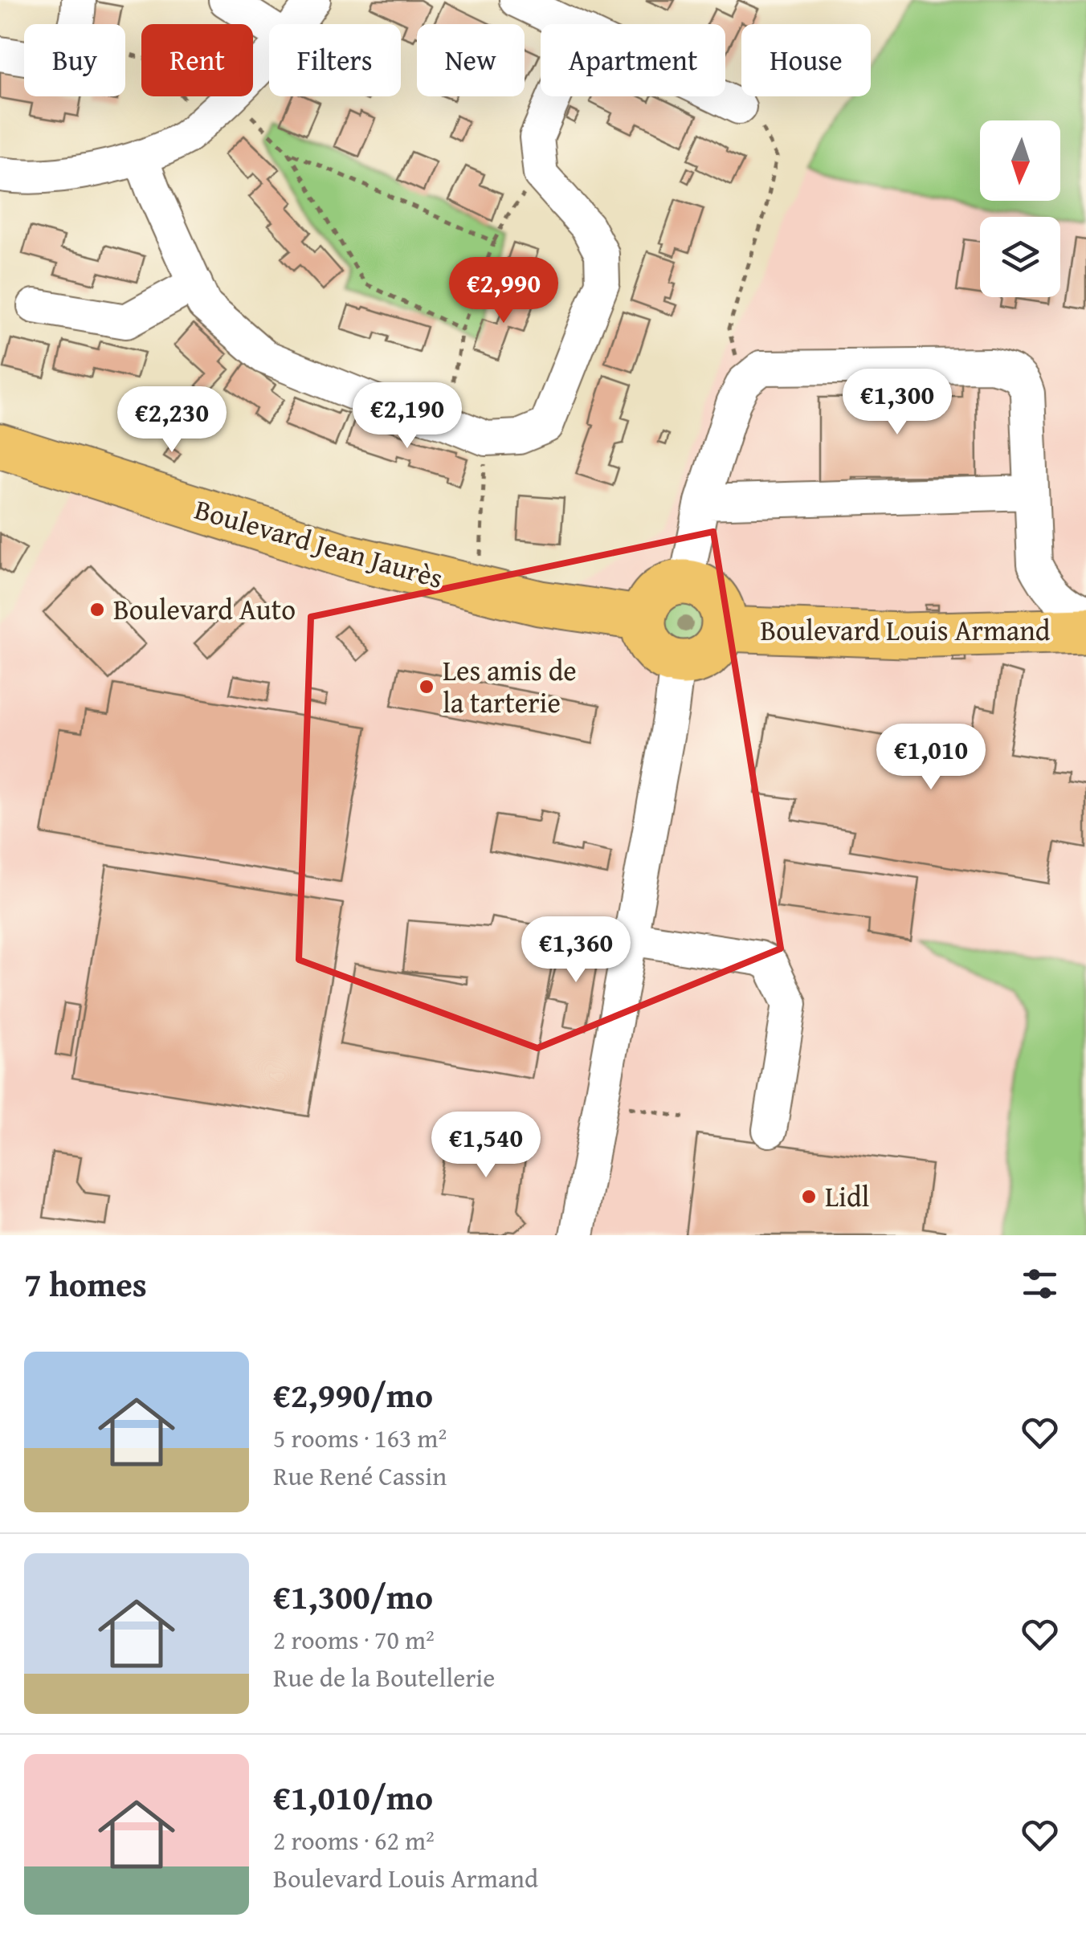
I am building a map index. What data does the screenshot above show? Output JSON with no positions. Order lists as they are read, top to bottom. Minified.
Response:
{"streets":{"main road":["Boulevard Jean Jaurès","Boulevard Louis Armand"]},"crossings":[["Boulevard Jean Jaurès","Boulevard Louis Armand"]],"places":["Boulevard Auto","Les amis de la tarterie","Lidl"],"north":"bottom","page":{"chip":["Buy","Rent","Filters","New","Apartment","House"],"price":["€2,990","€1,300","€2,190","€2,230","€1,010","€1,360","€1,540"],"heading":"7 homes","list":[{"name":"€2,990/mo","note":"5 rooms · 163 m² · Rue René Cassin"},{"name":"€1,300/mo","note":"2 rooms · 70 m² · Rue de la Boutellerie"},{"name":"€1,010/mo","note":"2 rooms · 62 m² · Boulevard Louis Armand"}]}}
